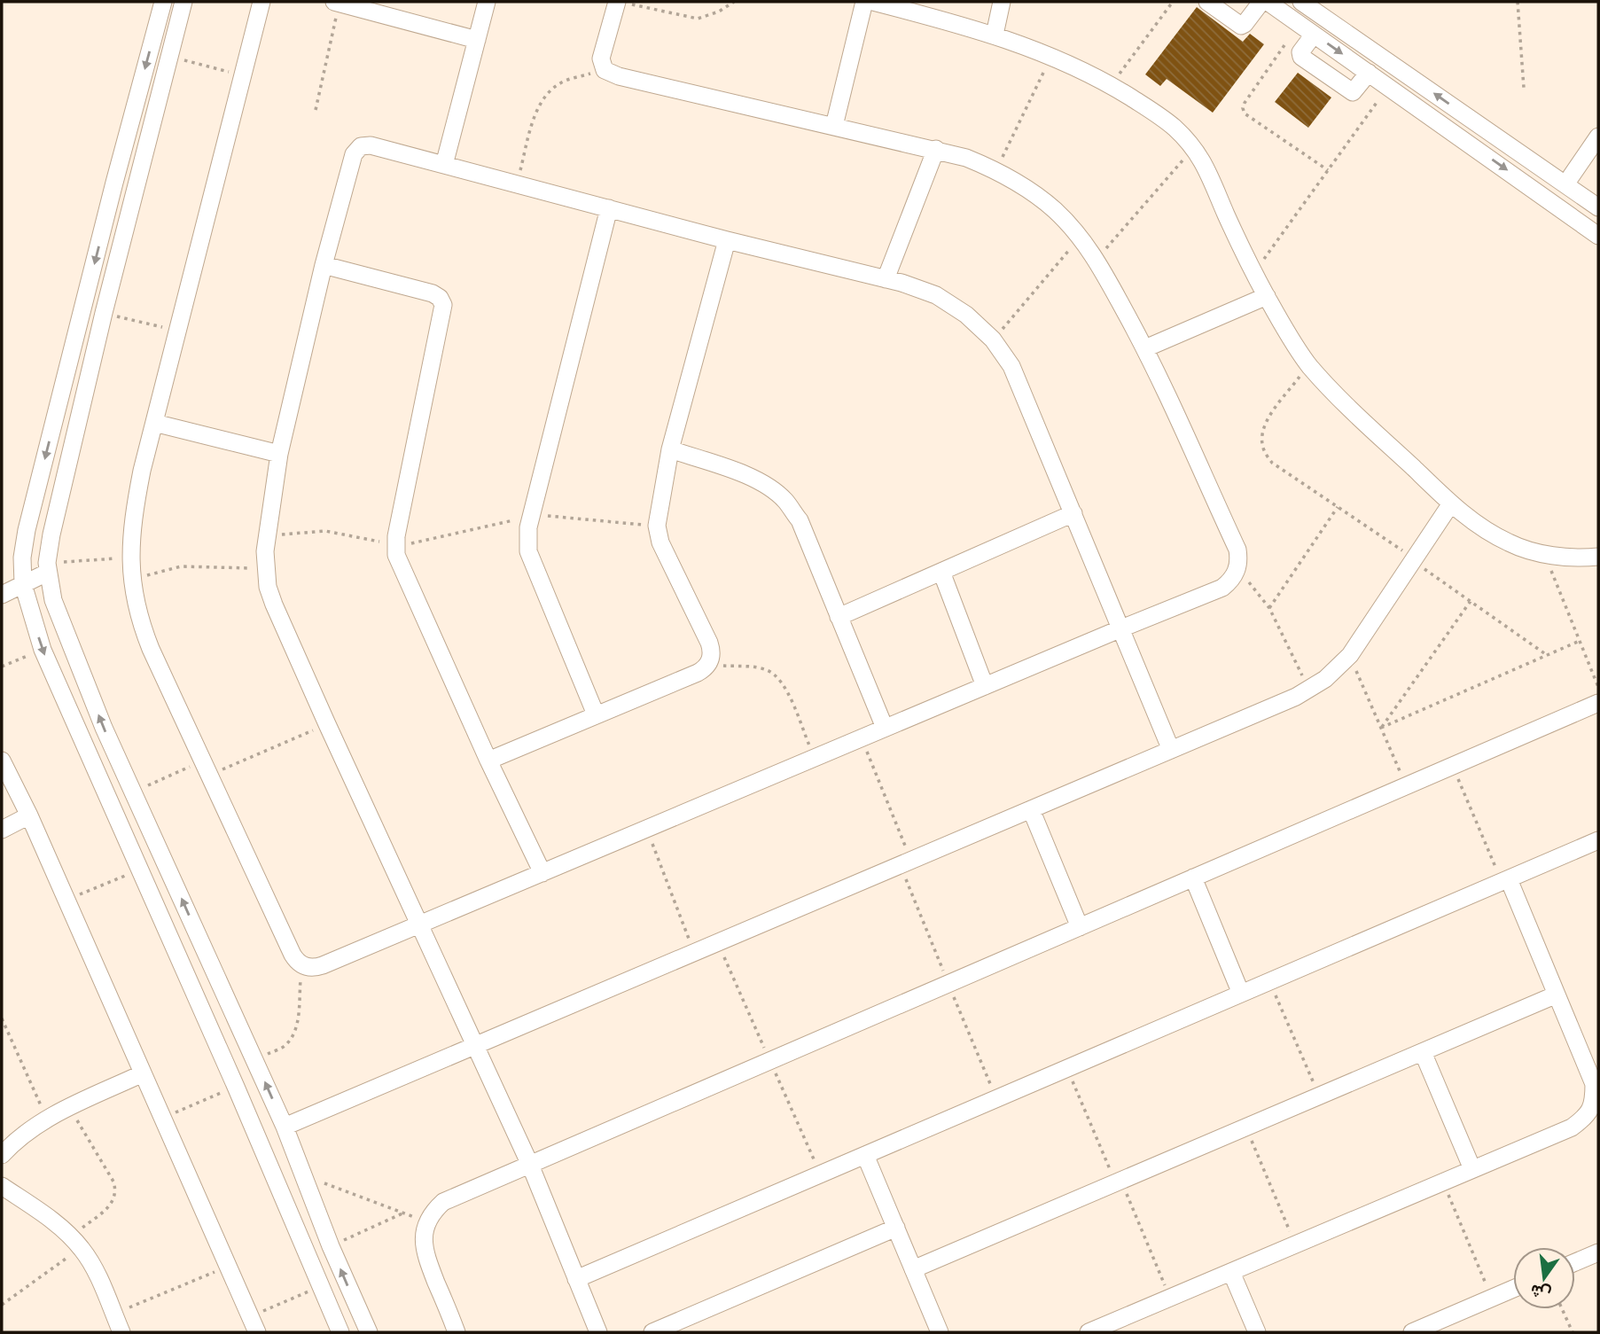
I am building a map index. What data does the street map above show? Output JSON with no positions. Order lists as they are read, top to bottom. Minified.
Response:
{"north":"bottom"}
